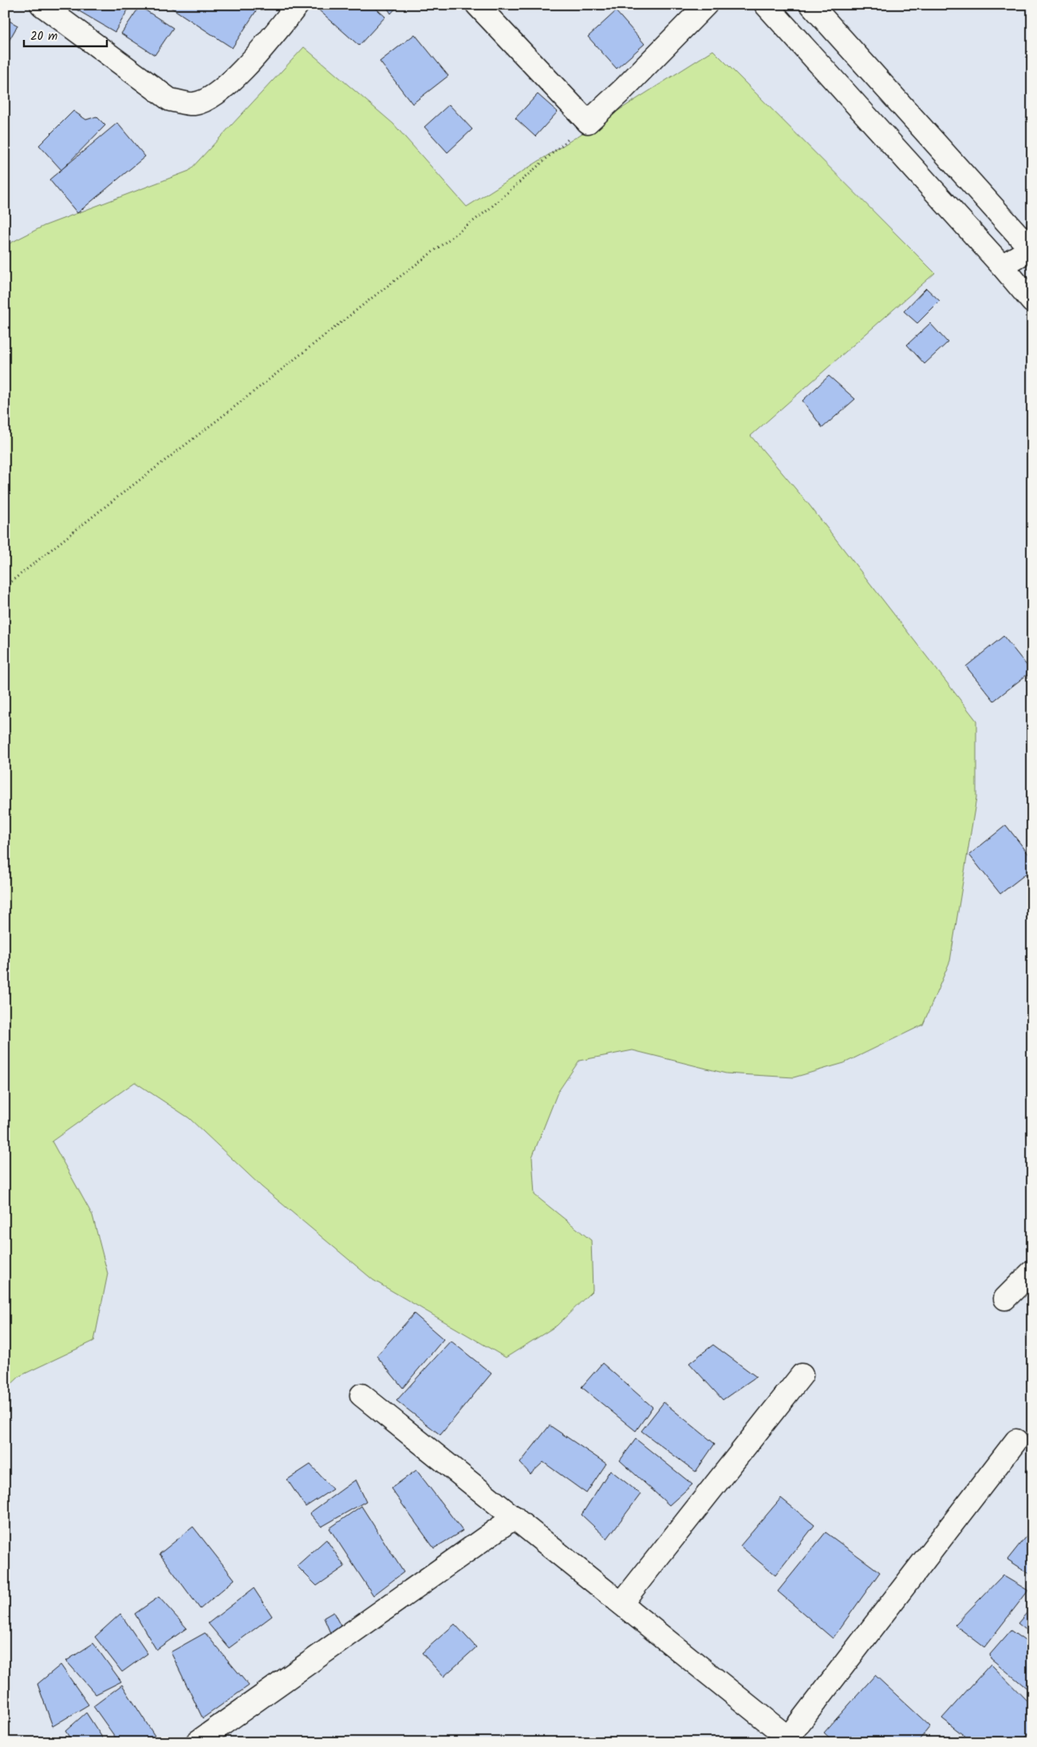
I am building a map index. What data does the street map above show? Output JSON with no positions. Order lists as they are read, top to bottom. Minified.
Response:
{"scale_bar":"20 m"}
